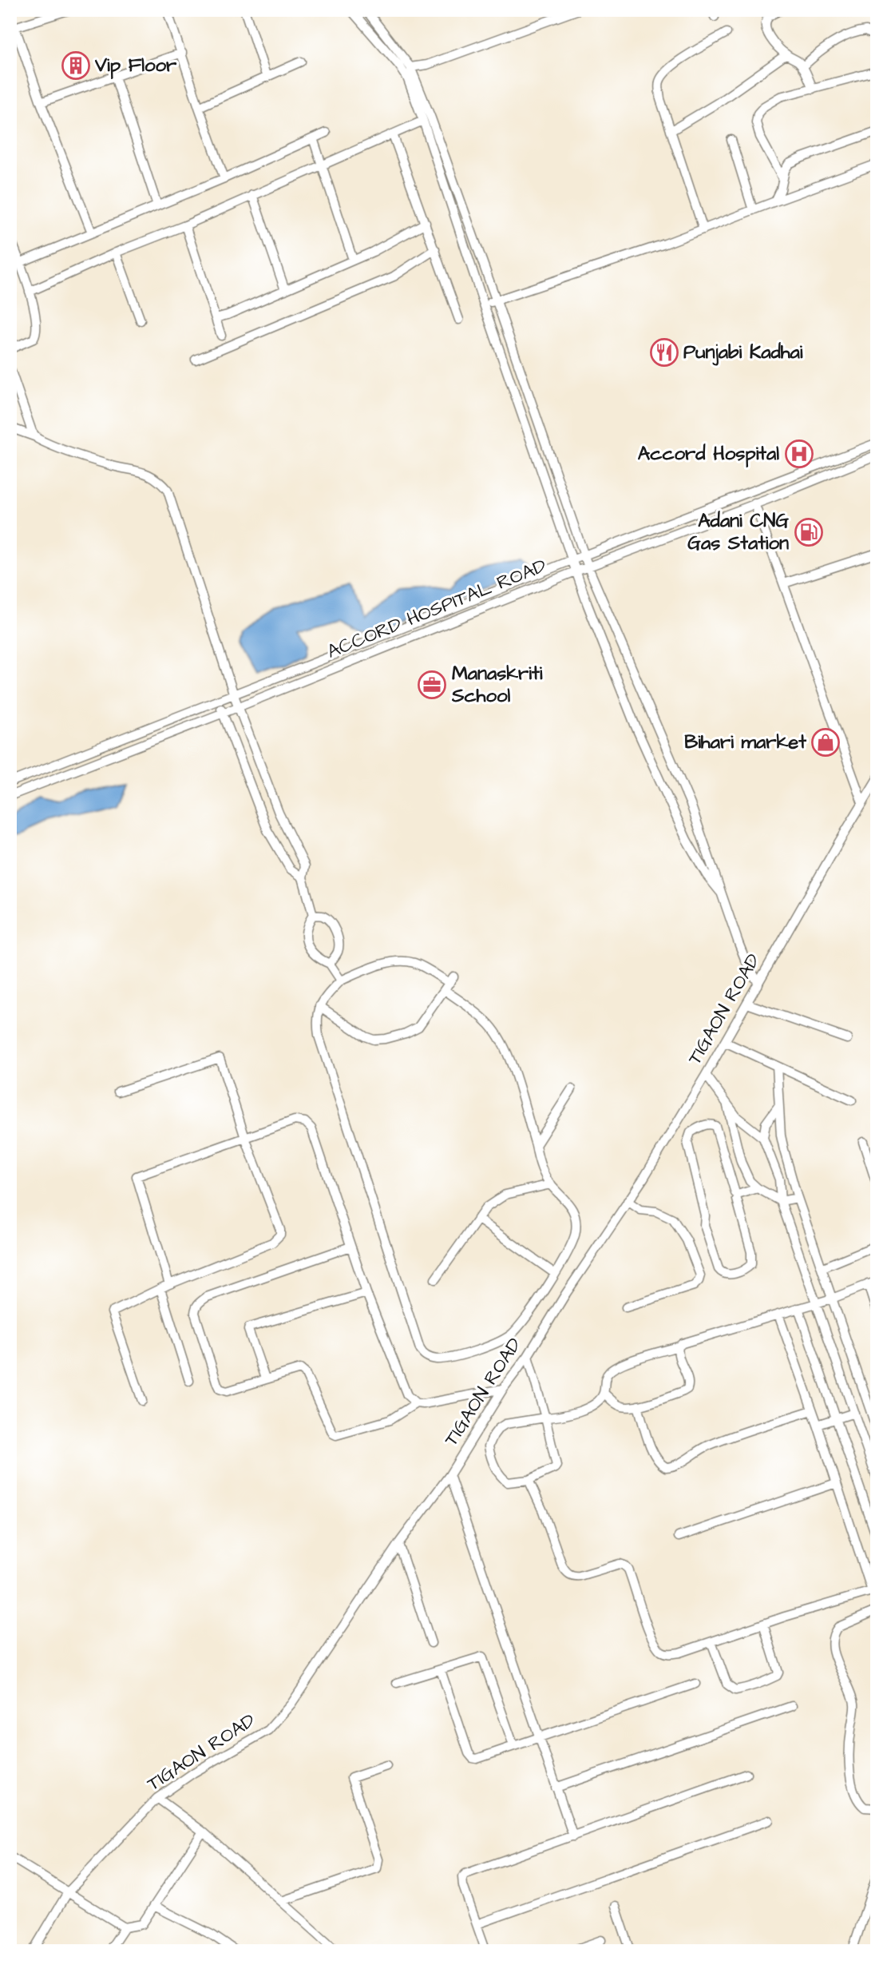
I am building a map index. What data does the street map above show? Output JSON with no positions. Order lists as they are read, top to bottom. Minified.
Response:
{"streets":{"street":["ACCORD HOSPITAL ROAD","TIGAON ROAD"]},"places":{"building":["Vip Floor"],"restaurant":["Punjabi Kadhai"],"hospital":["Accord Hospital"],"fuel station":["Adani CNG Gas Station"],"office":["Manaskriti School"],"shop":["Bihari market"]}}
